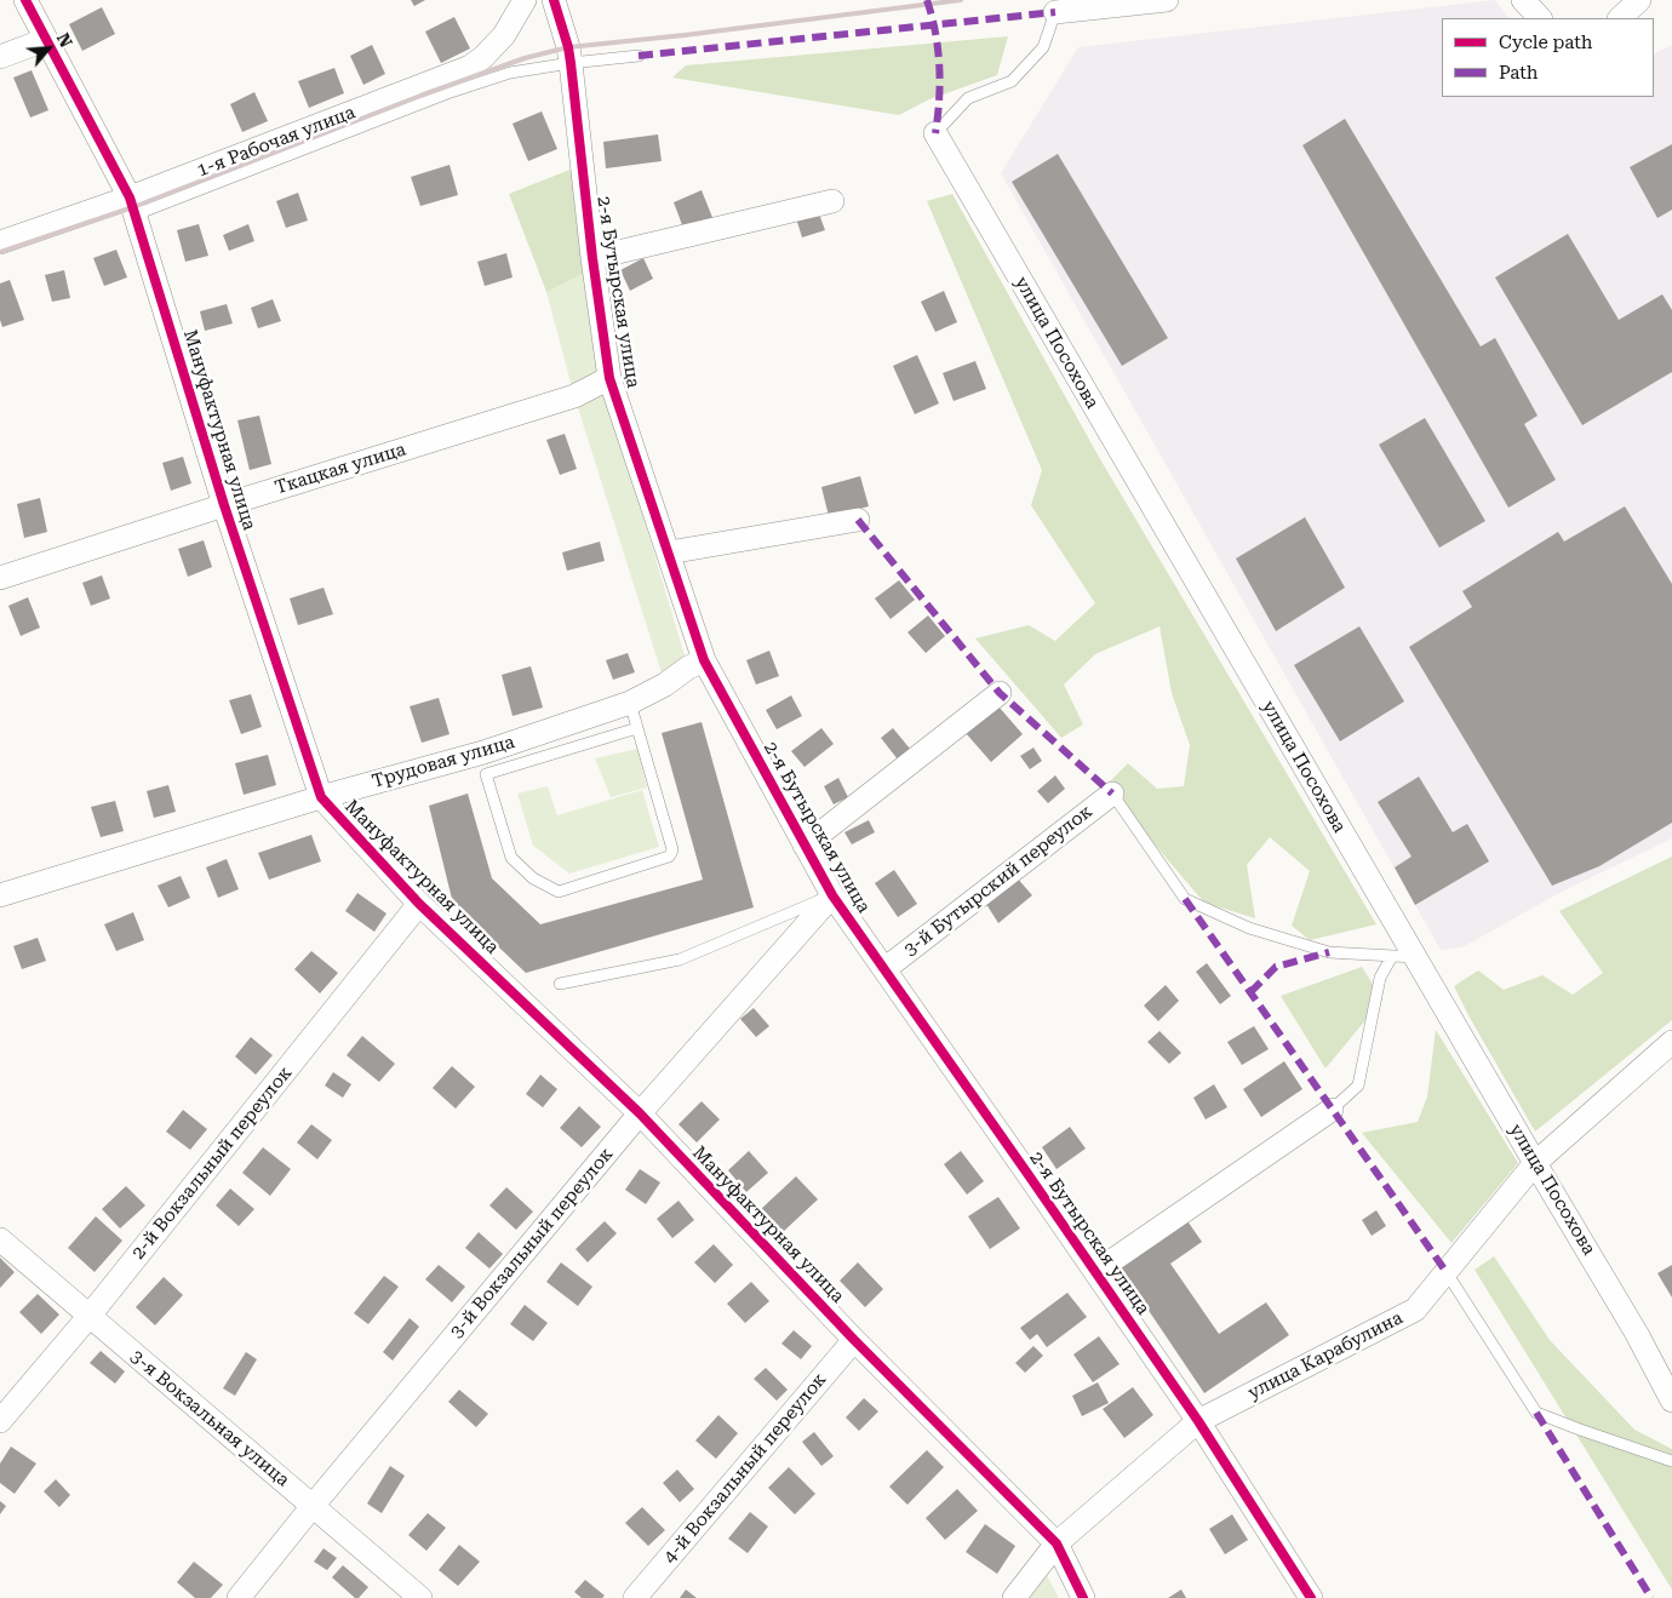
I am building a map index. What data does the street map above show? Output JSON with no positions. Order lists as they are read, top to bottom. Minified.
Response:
{"streets":{"street":["1-я Рабочая улица","2-я Бутырская улица","улица Посохова","Мануфактурная улица","Ткацкая улица","Трудовая улица","3-й Бутырский переулок","2-й Вокзальный переулок","3-й Вокзальный переулок","улица Карабулина","3-я Вокзальная улица","4-й Вокзальный переулок"]},"crossings":[["1-я Рабочая улица","Мануфактурная улица"],["2-я Бутырская улица","Ткацкая улица"],["2-я Бутырская улица","Трудовая улица"],["2-я Бутырская улица","3-й Бутырский переулок"],["2-я Бутырская улица","3-й Вокзальный переулок"],["2-я Бутырская улица","улица Карабулина"],["улица Посохова","улица Карабулина"],["Мануфактурная улица","Ткацкая улица"],["Мануфактурная улица","Трудовая улица"],["Мануфактурная улица","2-й Вокзальный переулок"],["Мануфактурная улица","3-й Вокзальный переулок"],["Мануфактурная улица","улица Карабулина"],["Мануфактурная улица","4-й Вокзальный переулок"],["2-й Вокзальный переулок","3-я Вокзальная улица"],["3-й Вокзальный переулок","3-я Вокзальная улица"]],"legend":["Cycle path","Path"],"north":"top right"}
